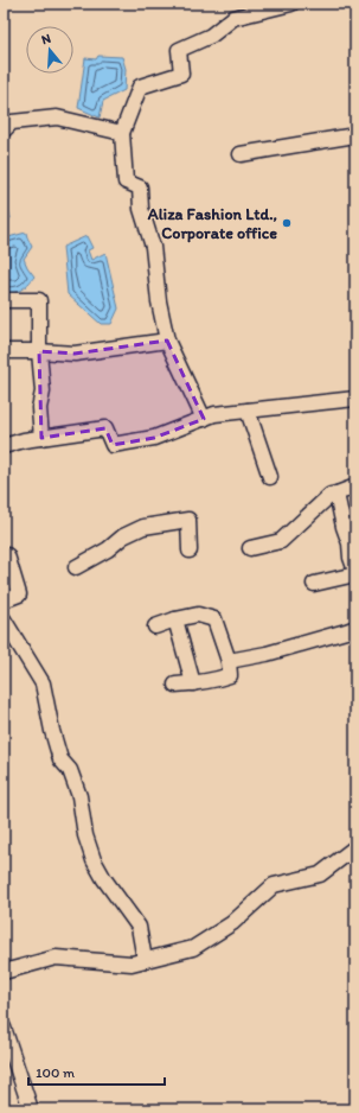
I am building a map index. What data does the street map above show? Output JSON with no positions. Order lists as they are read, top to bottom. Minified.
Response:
{"places":["Aliza Fashion Ltd., Corporate office"],"scale_bar":"100 m","north":"top"}
